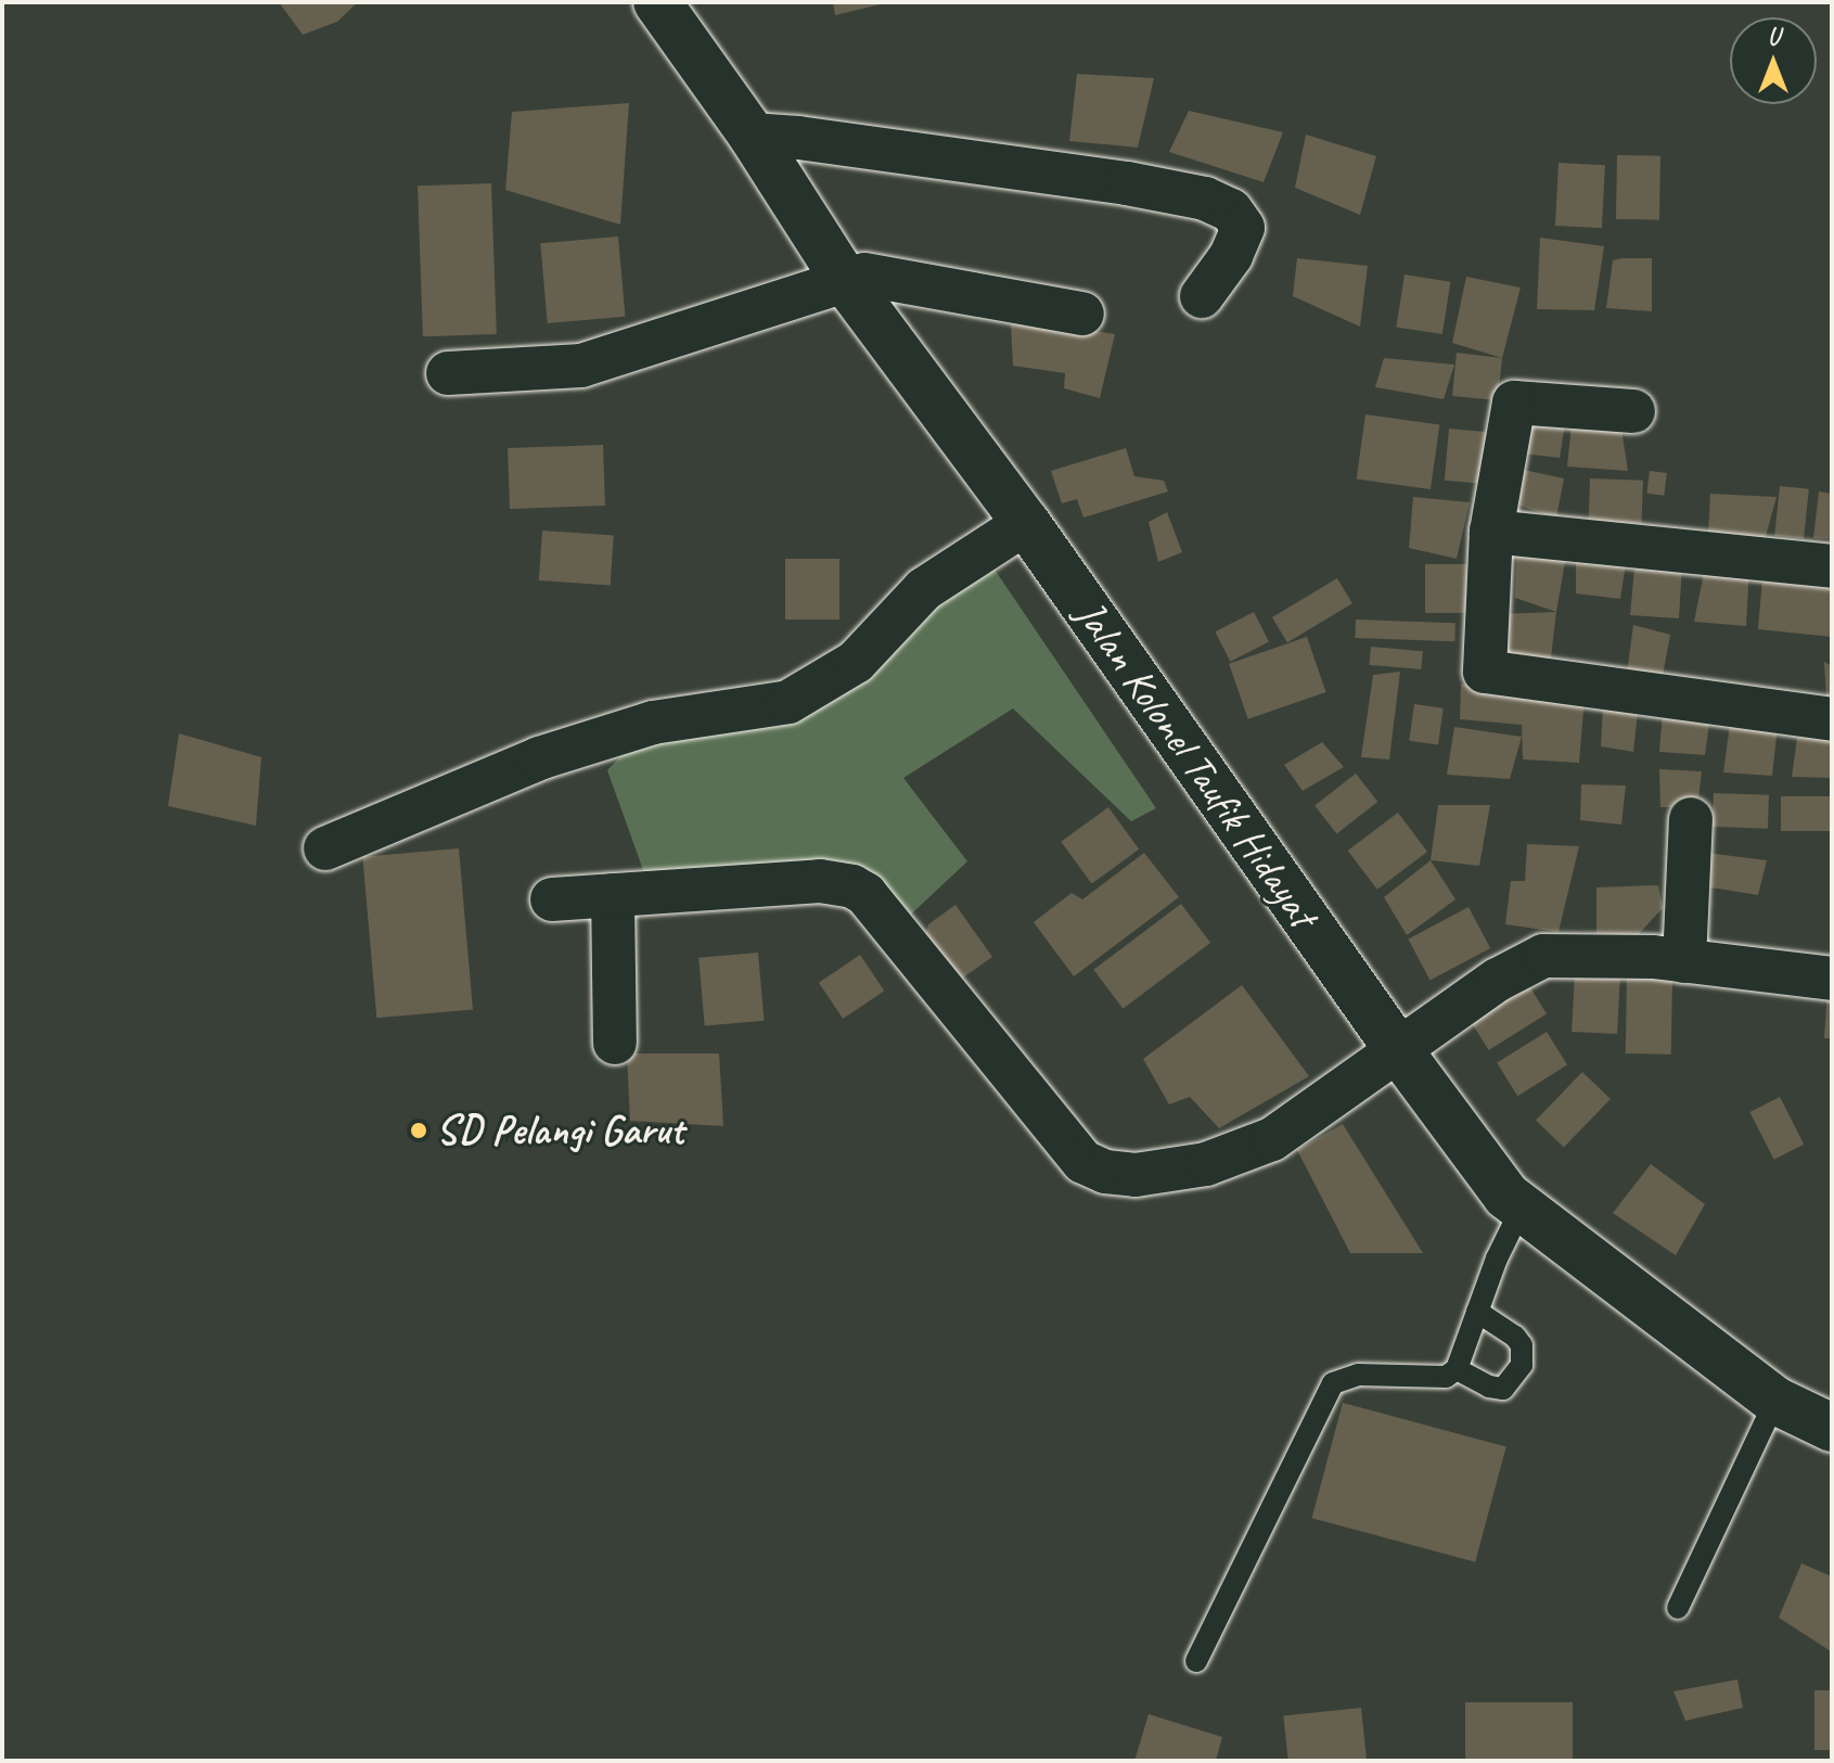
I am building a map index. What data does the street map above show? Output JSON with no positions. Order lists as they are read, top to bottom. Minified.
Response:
{"streets":{"main road":["Jalan Kolonel Taufik Hidayat"]},"places":["SD Pelangi Garut"],"north":"top"}
